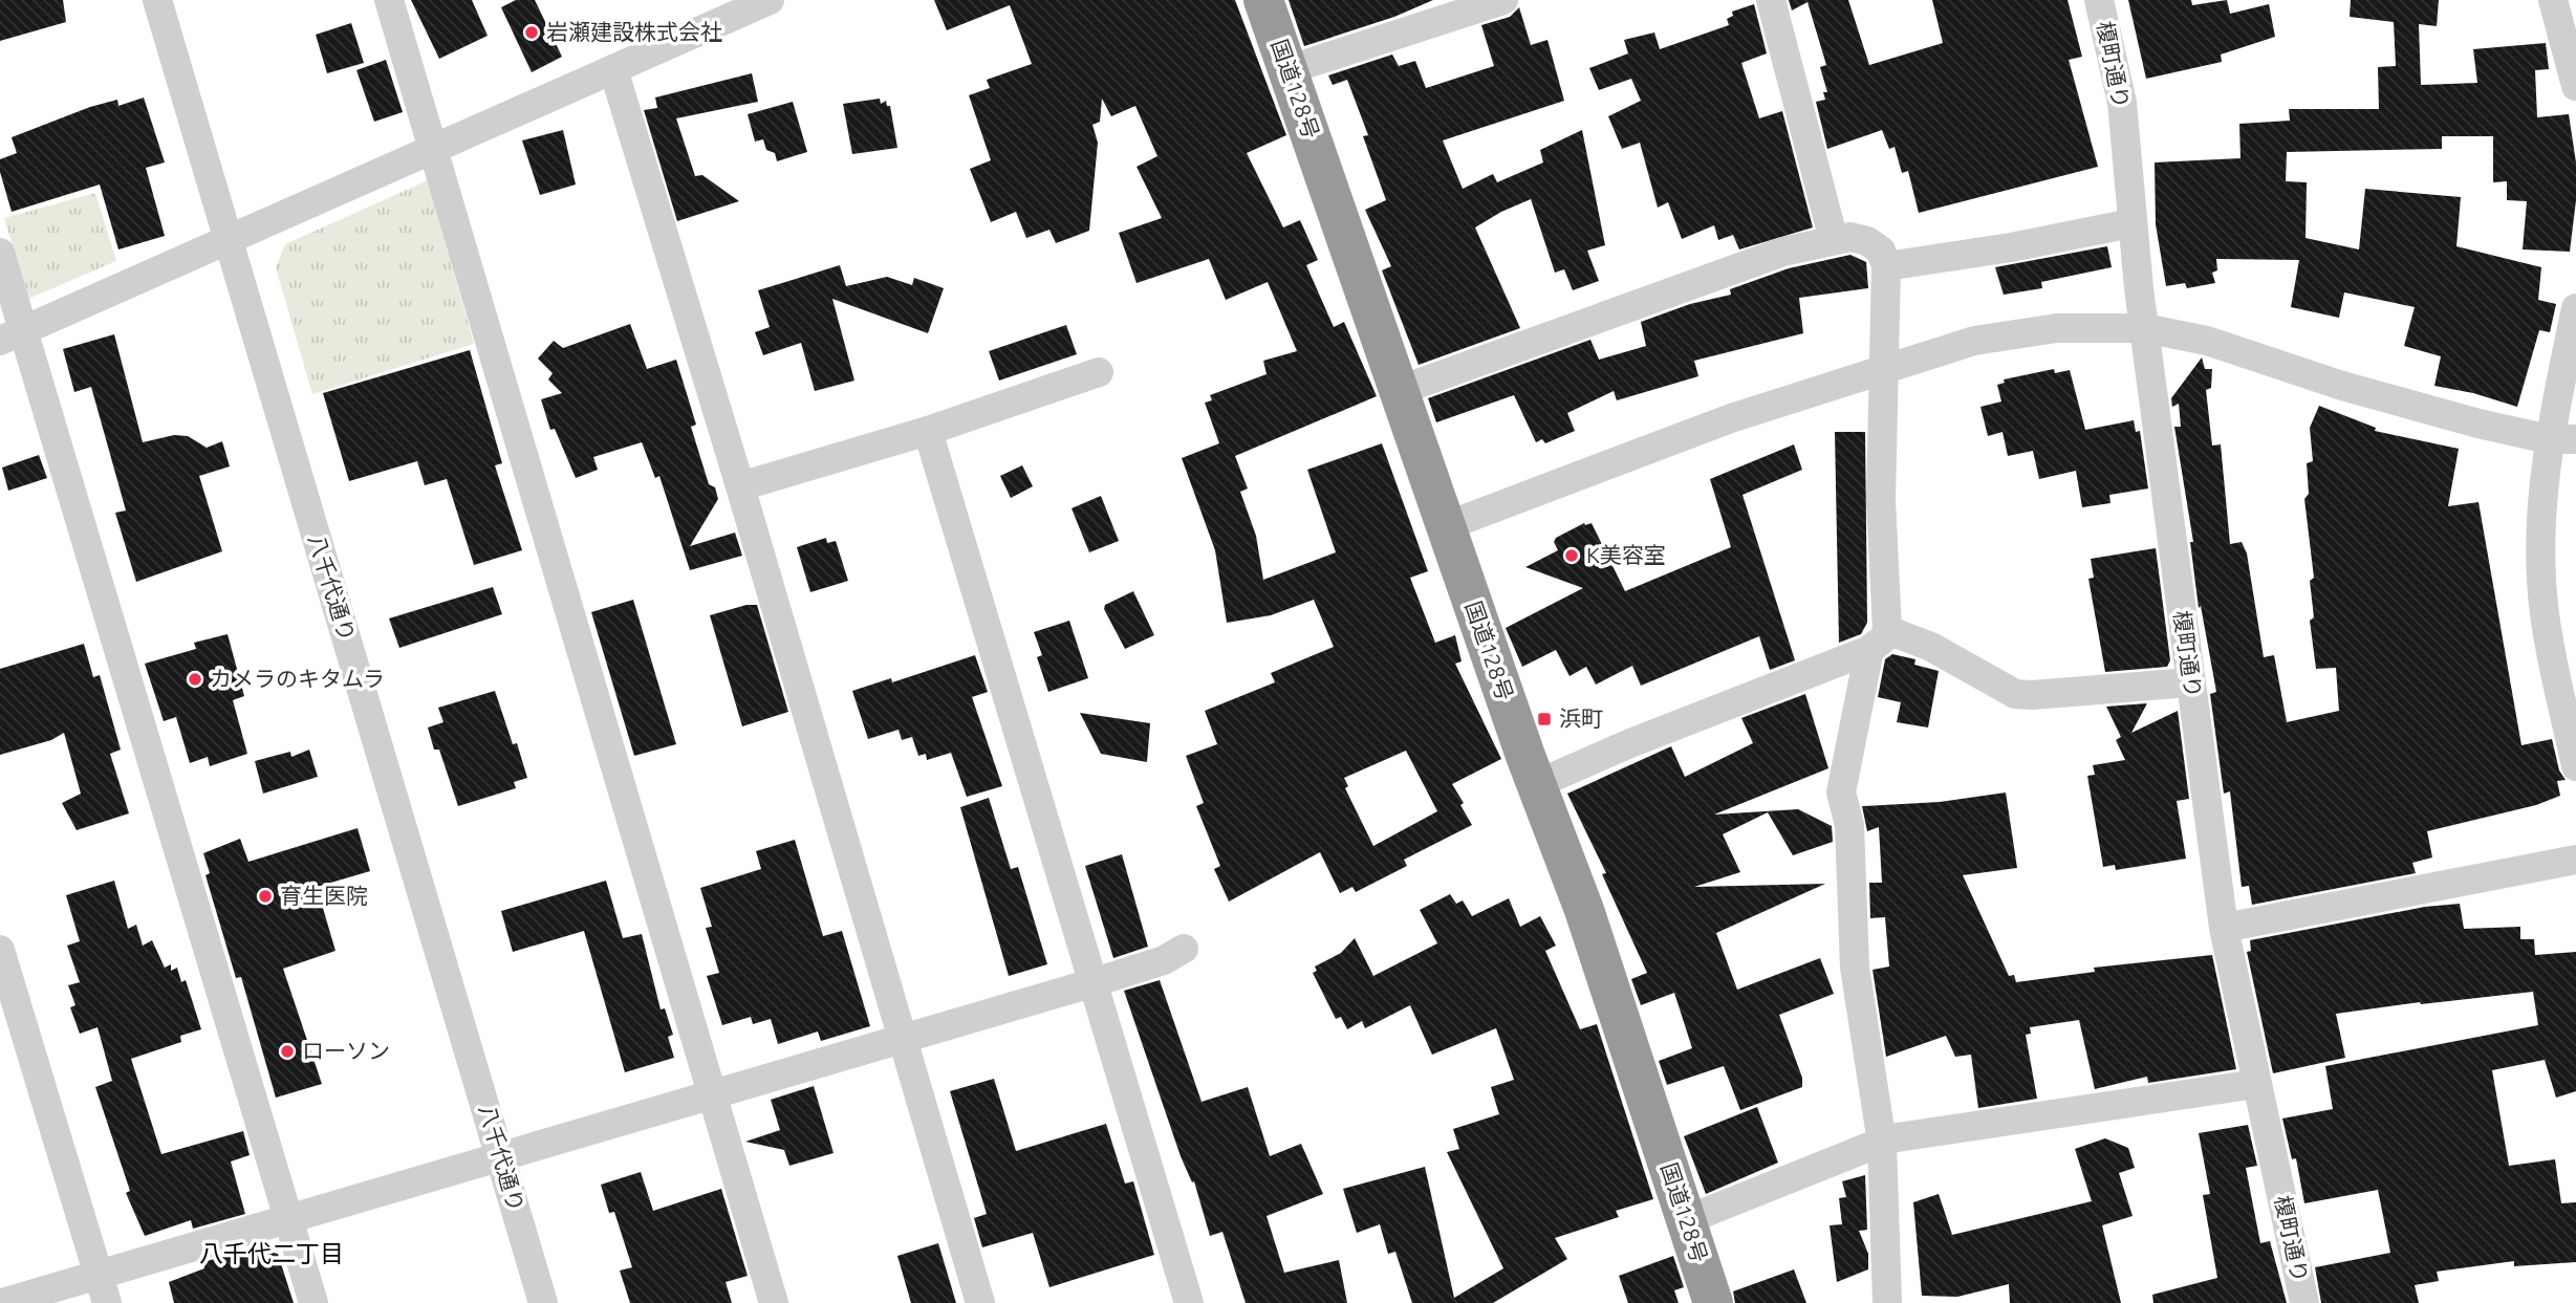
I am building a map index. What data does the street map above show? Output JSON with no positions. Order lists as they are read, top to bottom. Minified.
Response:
{"streets":{"highway":["国道128号"],"street":["榎町通り","八千代通り"]},"districts":["八千代二丁目"],"places":{"other":["岩瀬建設株式会社","K美容室","カメラのキタムラ","育生医院","ローソン"],"transit":["浜町"]}}
